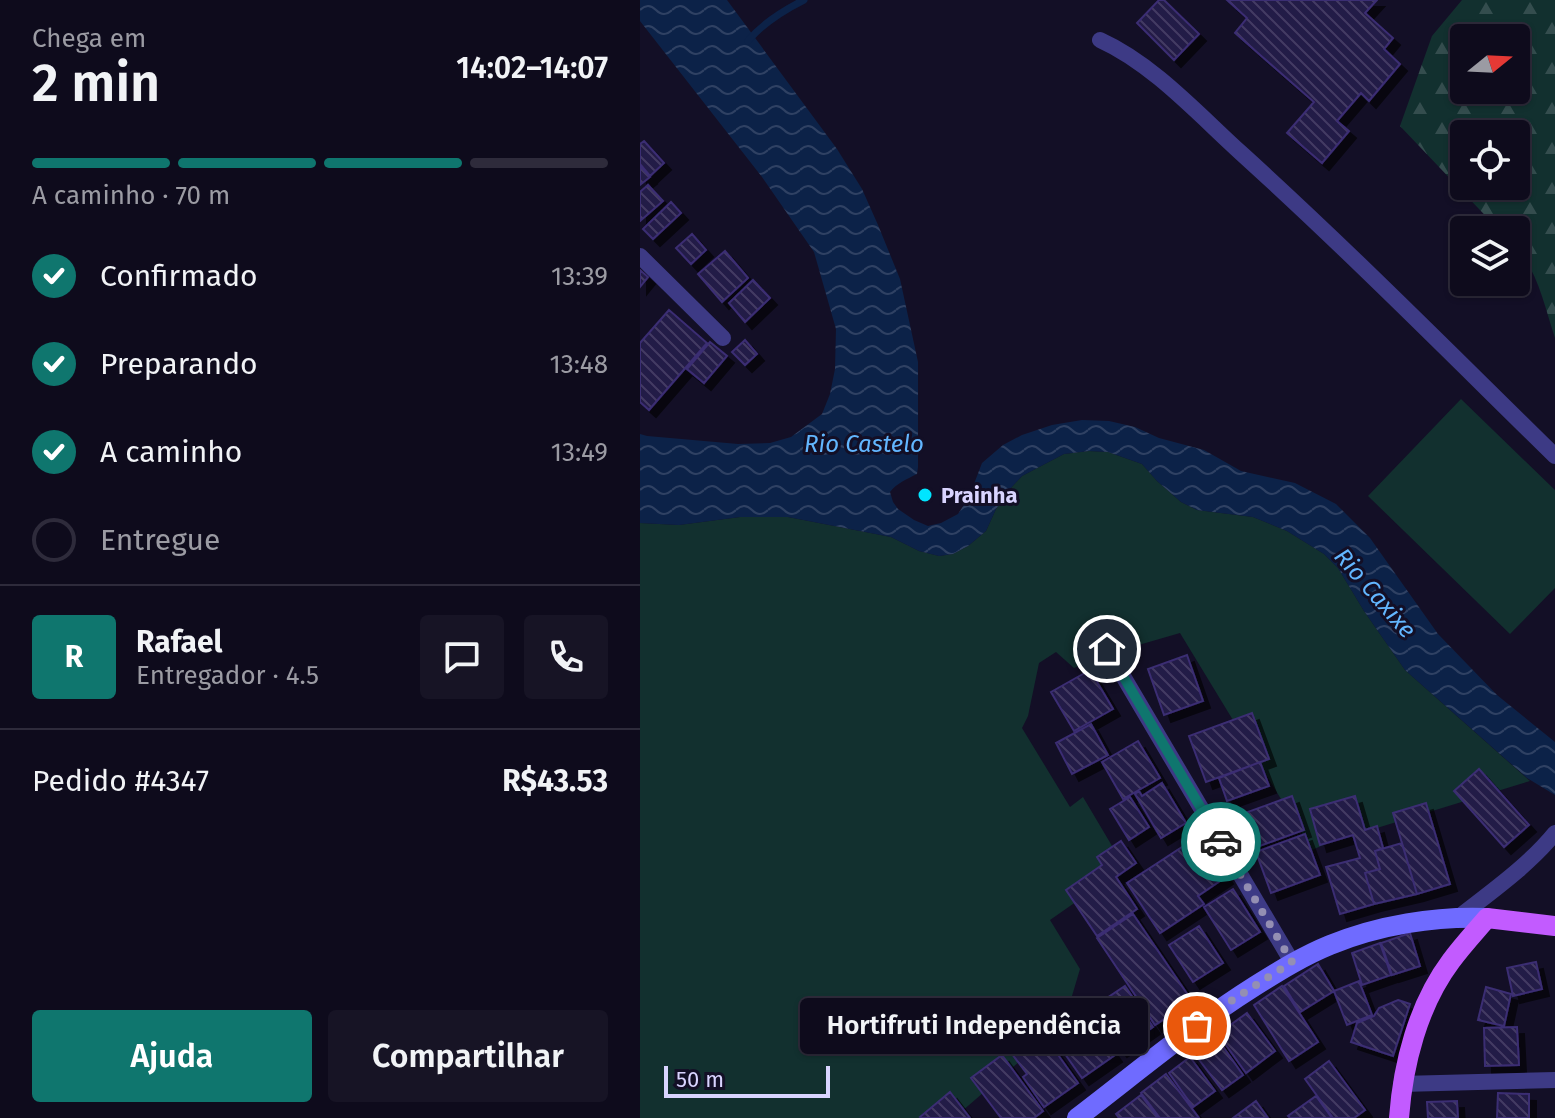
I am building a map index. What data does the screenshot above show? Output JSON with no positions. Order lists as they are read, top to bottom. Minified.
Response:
{"water":["Rio Castelo","Rio Caxixe"],"places":["Prainha","Hortifruti Independência"],"scale_bar":"50 m","north":"right","page":{"heading":["2 min","Chega em","14:02–14:07"],"panel":["Rafael","Entregador · 4.5","Pedido #4347","R$43.53"],"bar":"A caminho · 70 m","list":[["Confirmado","13:39"],["Preparando","13:48"],["A caminho","13:49"],"Entregue"],"round":"R","buttons":["Ajuda","Compartilhar"],"bubble":"Hortifruti Independência","scale":"50 m"}}
